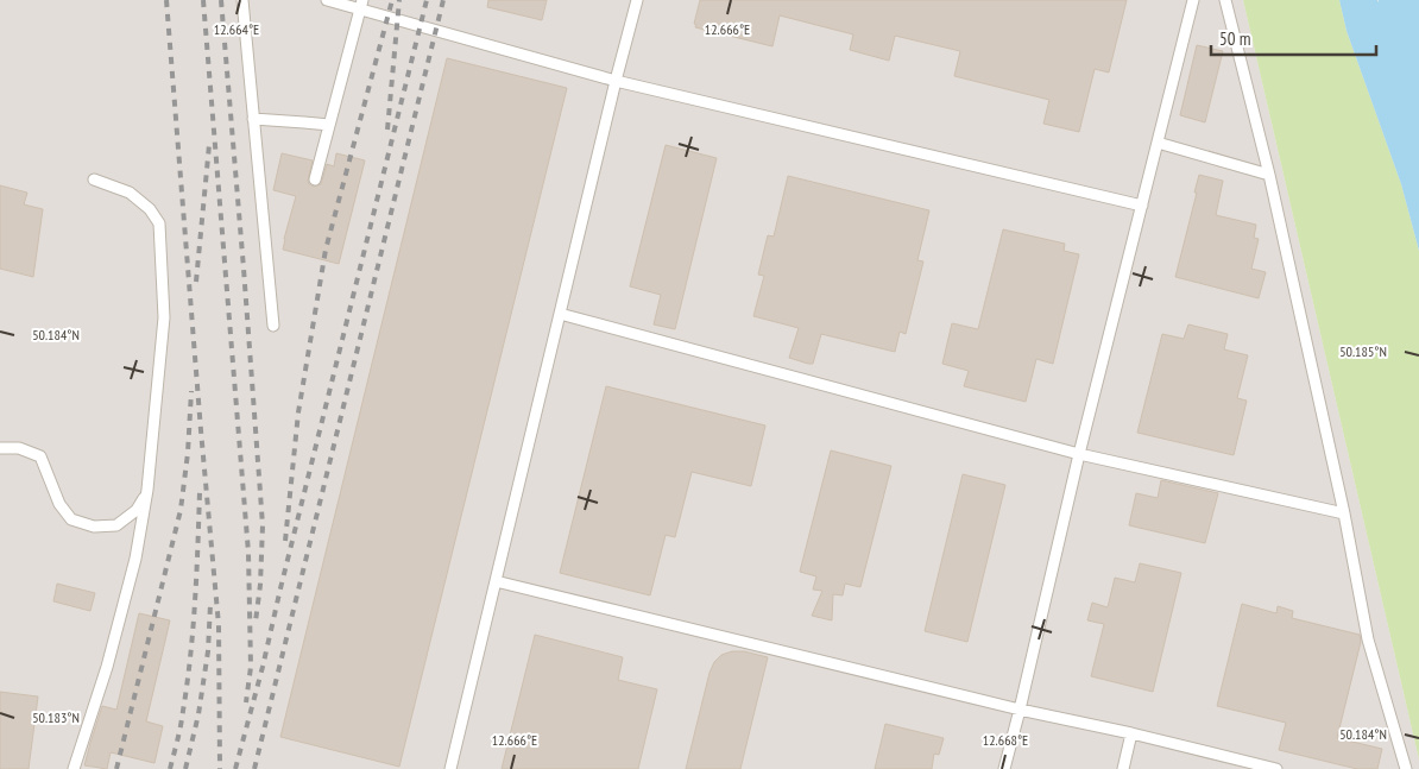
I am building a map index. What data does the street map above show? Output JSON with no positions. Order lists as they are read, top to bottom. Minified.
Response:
{"scale_bar":"50 m","coordinates":["12.664°E","12.666°E","50.184°N","50.185°N","50.183°N","12.668°E"]}
